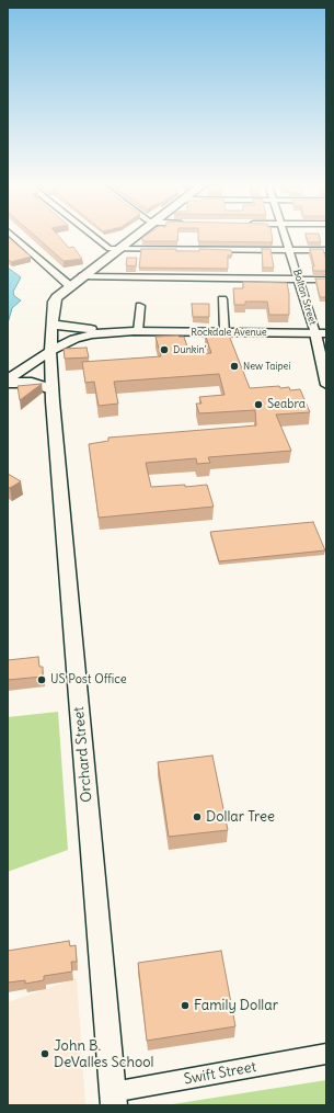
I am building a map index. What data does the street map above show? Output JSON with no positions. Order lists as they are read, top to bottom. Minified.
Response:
{"streets":{"main road":["Rockdale Avenue"],"street":["Bolton Street","Orchard Street","Swift Street"]},"crossings":[["Bolton Street","Rockdale Avenue"],["Rockdale Avenue","Orchard Street"],["Orchard Street","Swift Street"]],"places":["Dunkin'","New Taipei","Seabra","US Post Office","Dollar Tree","Family Dollar","John B. DeValles School"]}
